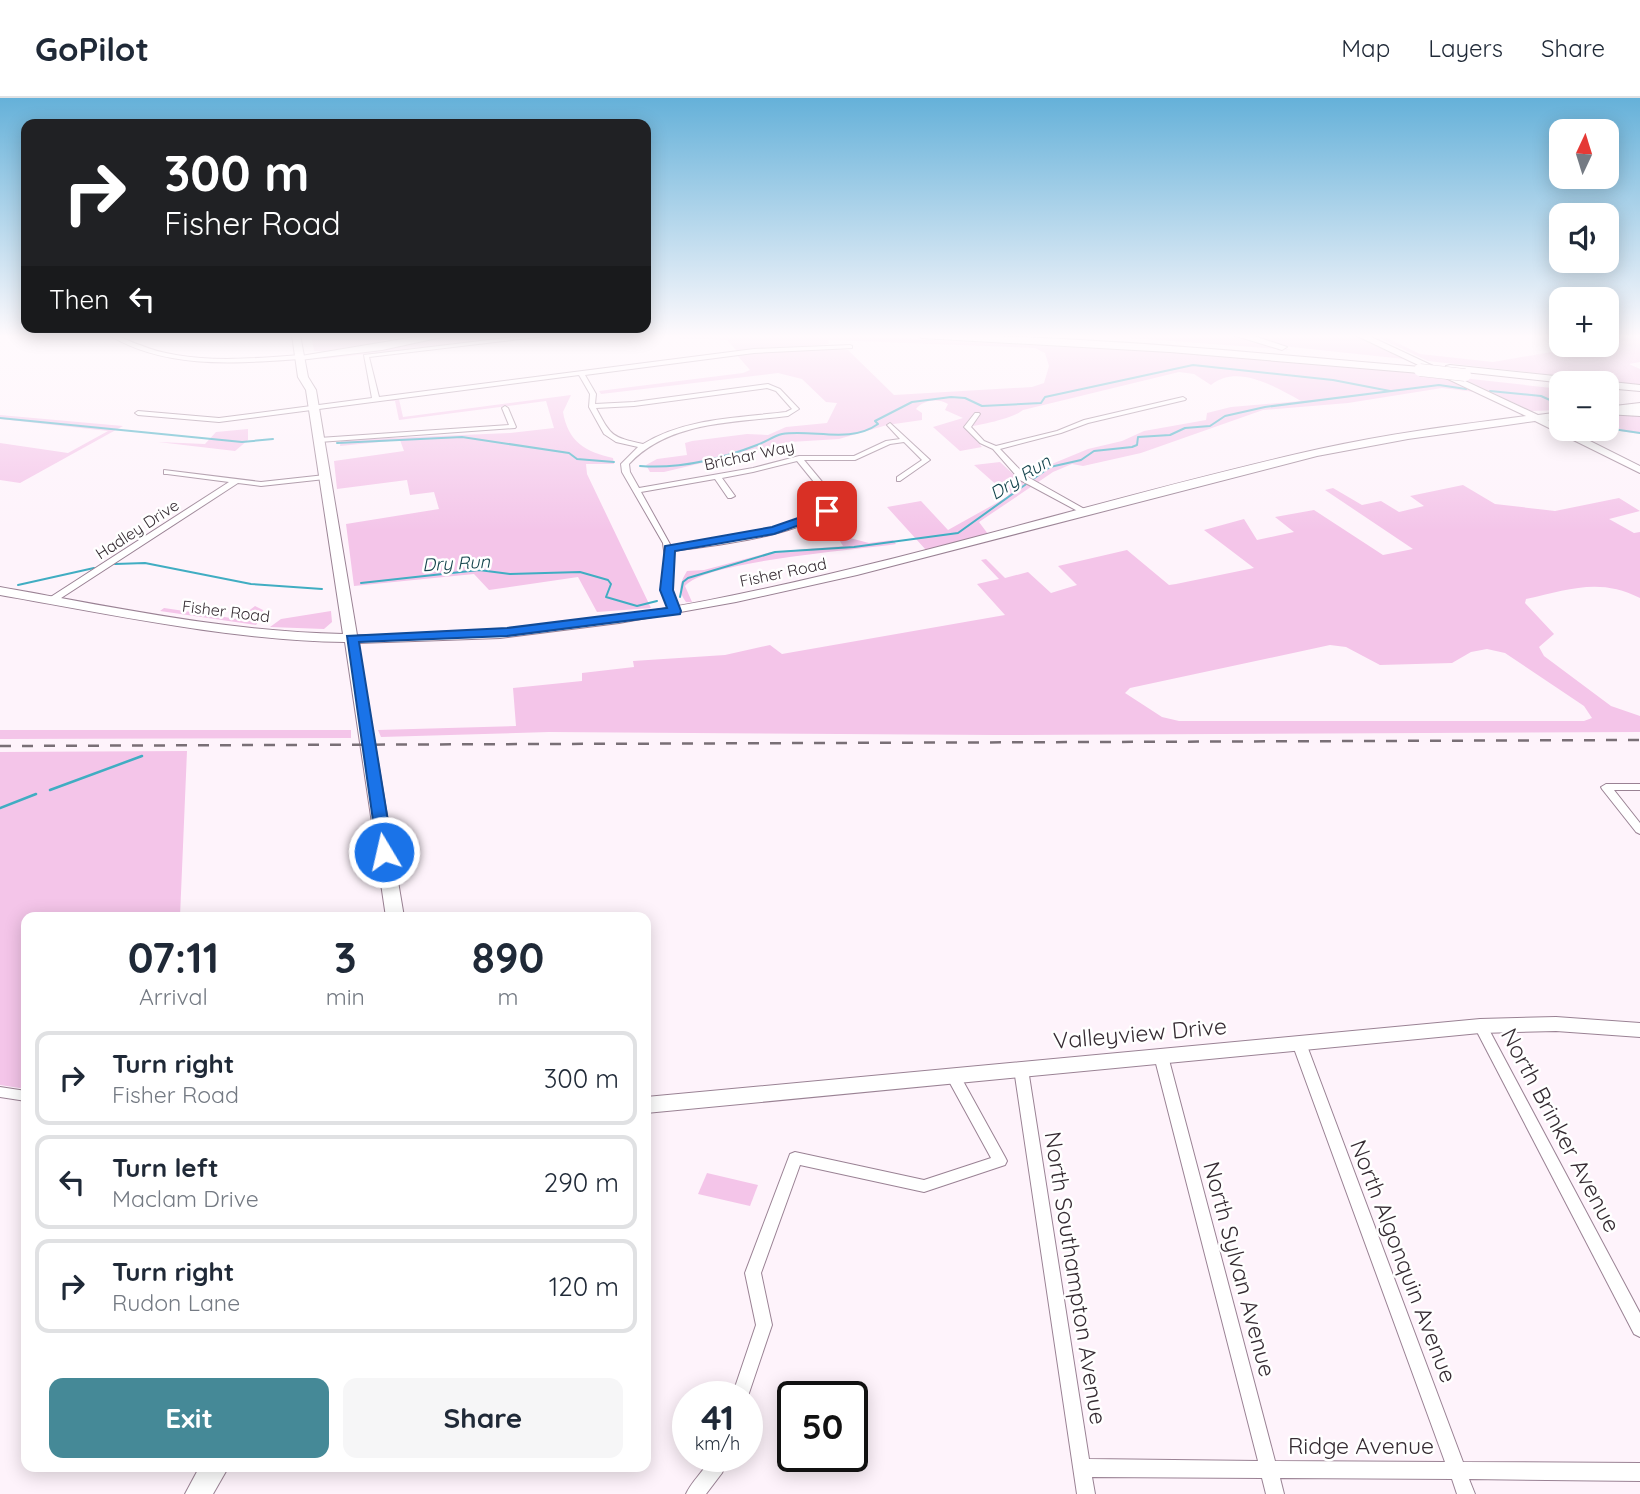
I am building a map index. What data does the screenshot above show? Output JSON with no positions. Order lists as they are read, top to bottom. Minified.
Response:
{"streets":{"main road":["Fisher Road","Valleyview Drive"],"street":["Brichar Way","Hadley Drive","North Brinker Avenue","North Algonquin Avenue","North Sylvan Avenue","North Southampton Avenue","Ridge Avenue"]},"crossings":[["Hadley Drive","Fisher Road"],["Valleyview Drive","North Brinker Avenue"],["Valleyview Drive","North Algonquin Avenue"],["Valleyview Drive","North Sylvan Avenue"],["Valleyview Drive","North Southampton Avenue"],["North Algonquin Avenue","Ridge Avenue"],["North Sylvan Avenue","Ridge Avenue"],["North Southampton Avenue","Ridge Avenue"]],"water":["Dry Run"],"north":"top","page":{"header":"GoPilot","nav":["Map","Layers","Share"],"map_buttons":["+","−"],"turn":["300 m","Fisher Road"],"then":"Then","eta":["07:11","Arrival","3","min","890","m"],"list":[{"name":"Turn right","note":"Fisher Road","value":"300 m"},{"name":"Turn left","note":"Maclam Drive","value":"290 m"},{"name":"Turn right","note":"Rudon Lane","value":"120 m"}],"buttons":["Exit","Share"],"speed":"41 km/h","limit":"50"}}
